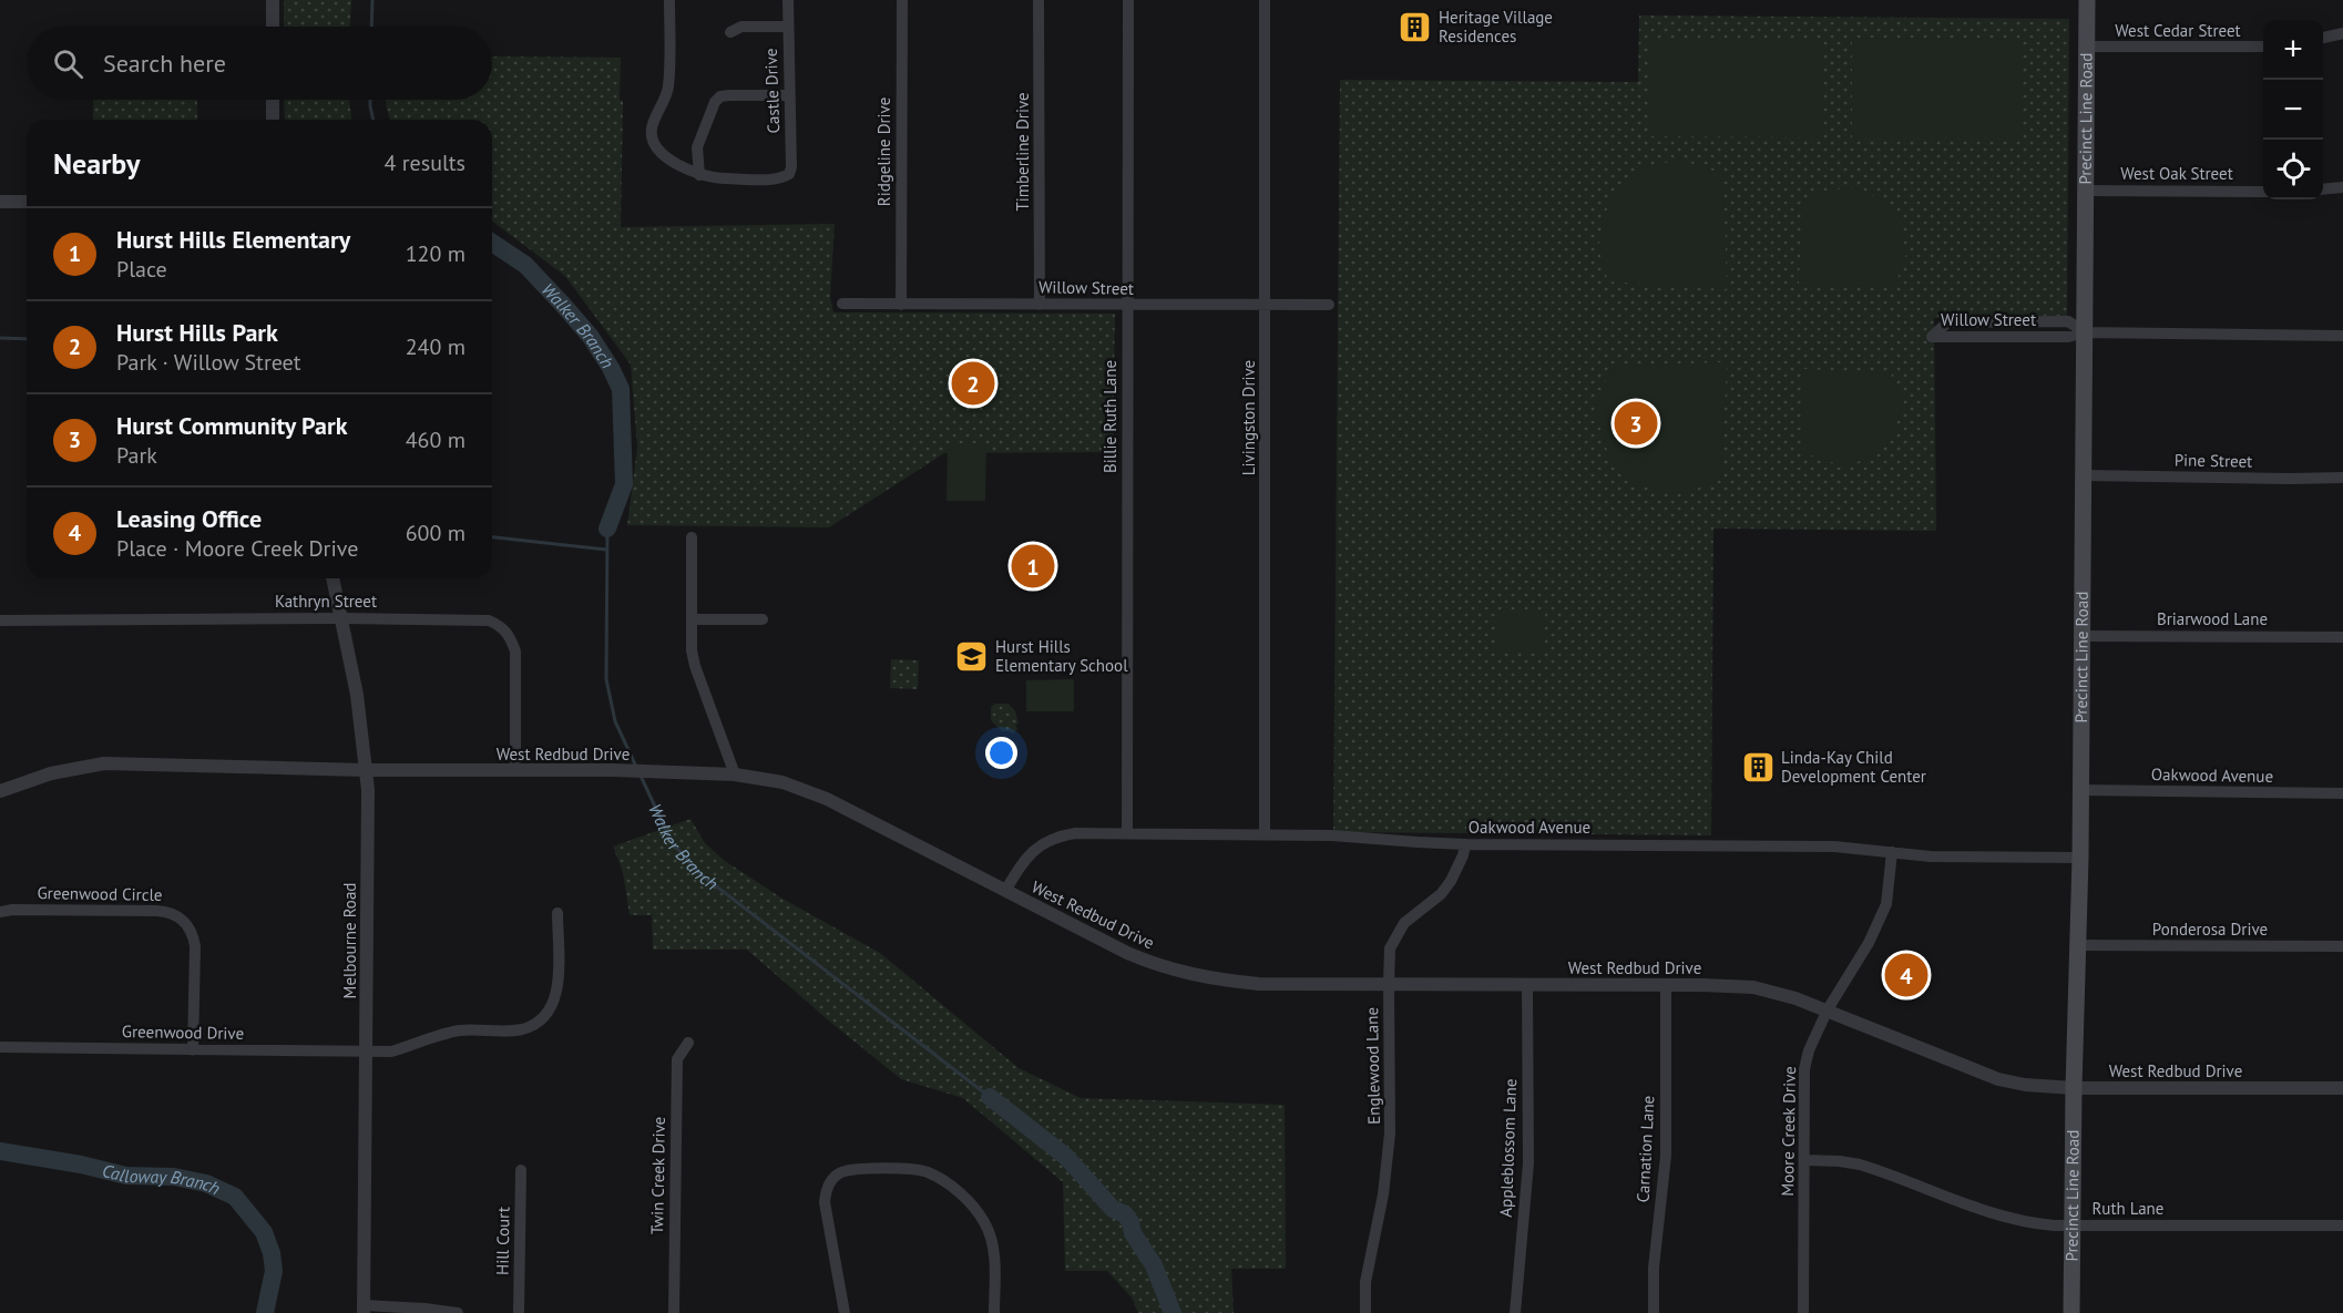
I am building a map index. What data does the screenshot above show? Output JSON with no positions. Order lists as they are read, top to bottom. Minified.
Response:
{"streets":{"main road":["Precinct Line Road"],"street":["West Cedar Street","Castle Drive","Ridgeline Drive","Timberline Drive","West Oak Street","Willow Street","Billie Ruth Lane","Livingston Drive","Pine Street","Kathryn Street","Briarwood Lane","West Redbud Drive","Oakwood Avenue","Greenwood Circle","Ponderosa Drive","Melbourne Road","Greenwood Drive","Englewood Lane","Moore Creek Drive","Appleblossom Lane","Carnation Lane","Twin Creek Drive","Ruth Lane","Hill Court"]},"crossings":[["West Cedar Street","Precinct Line Road"],["Precinct Line Road","West Oak Street"],["Precinct Line Road","Willow Street"],["Precinct Line Road","Pine Street"],["Precinct Line Road","Briarwood Lane"],["Precinct Line Road","West Redbud Drive"],["Precinct Line Road","Oakwood Avenue"],["Precinct Line Road","Ponderosa Drive"],["Precinct Line Road","Ruth Lane"],["Ridgeline Drive","Willow Street"],["Timberline Drive","Willow Street"],["Willow Street","Billie Ruth Lane"],["Willow Street","Livingston Drive"],["Billie Ruth Lane","Oakwood Avenue"],["Livingston Drive","Oakwood Avenue"],["Kathryn Street","West Redbud Drive"],["Kathryn Street","Melbourne Road"],["West Redbud Drive","Oakwood Avenue"],["West Redbud Drive","Melbourne Road"],["West Redbud Drive","Englewood Lane"],["West Redbud Drive","Moore Creek Drive"],["West Redbud Drive","Appleblossom Lane"],["West Redbud Drive","Carnation Lane"],["Oakwood Avenue","Englewood Lane"],["Oakwood Avenue","Moore Creek Drive"],["Greenwood Circle","Greenwood Drive"],["Melbourne Road","Greenwood Drive"],["Moore Creek Drive","Ruth Lane"]],"water":["Walker Branch","Calloway Branch"],"places":{"building":["Heritage Village Residences","Linda-Kay Child Development Center"],"school or university":["Hurst Hills Elementary School"]},"page":{"map_buttons":["+","−"],"search":"Search here","heading":["Nearby","4 results"],"list":[{"mark":"1","name":"Hurst Hills Elementary","note":"Place","value":"120 m"},{"mark":"2","name":"Hurst Hills Park","note":"Park · Willow Street","value":"240 m"},{"mark":"3","name":"Hurst Community Park","note":"Park","value":"460 m"},{"mark":"4","name":"Leasing Office","note":"Place · Moore Creek Drive","value":"600 m"}],"pins":["2","3","1","4"]}}
